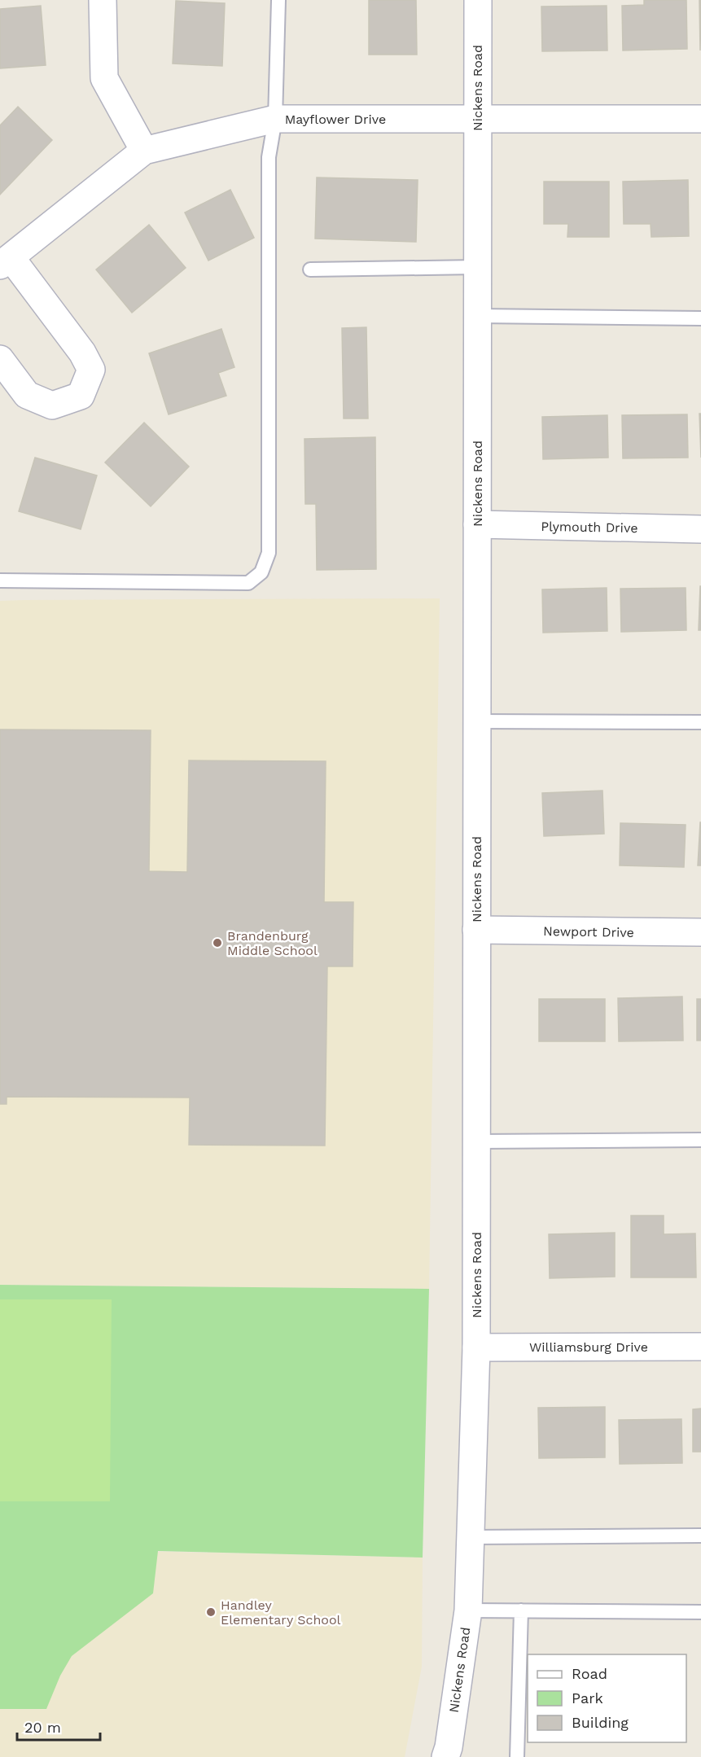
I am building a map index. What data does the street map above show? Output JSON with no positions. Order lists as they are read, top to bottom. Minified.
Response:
{"streets":{"street":["Nickens Road","Mayflower Drive","Plymouth Drive","Newport Drive","Williamsburg Drive"]},"crossings":[["Nickens Road","Mayflower Drive"],["Nickens Road","Plymouth Drive"],["Nickens Road","Newport Drive"],["Nickens Road","Williamsburg Drive"]],"places":["Brandenburg Middle School","Handley Elementary School"],"legend":["Road","Park","Building"],"scale_bar":"20 m"}
